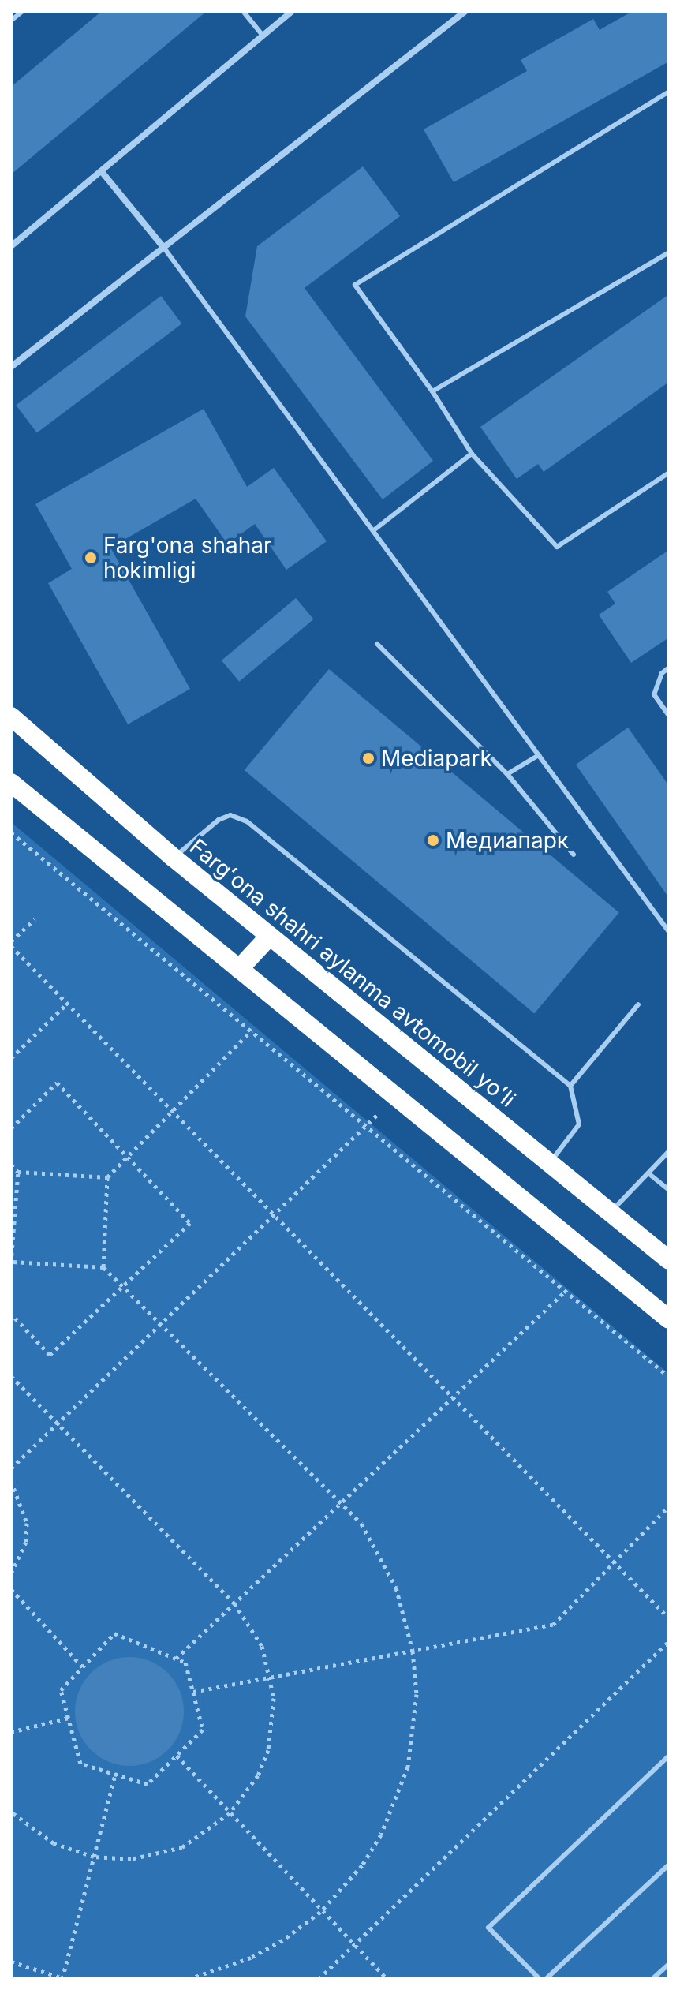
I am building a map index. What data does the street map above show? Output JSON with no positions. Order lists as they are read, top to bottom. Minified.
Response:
{"streets":{"highway":["Fargʻona shahri aylanma avtomobil yoʻli"]},"places":["Farg'ona shahar hokimligi","Mediapark","Медиапарк"]}
